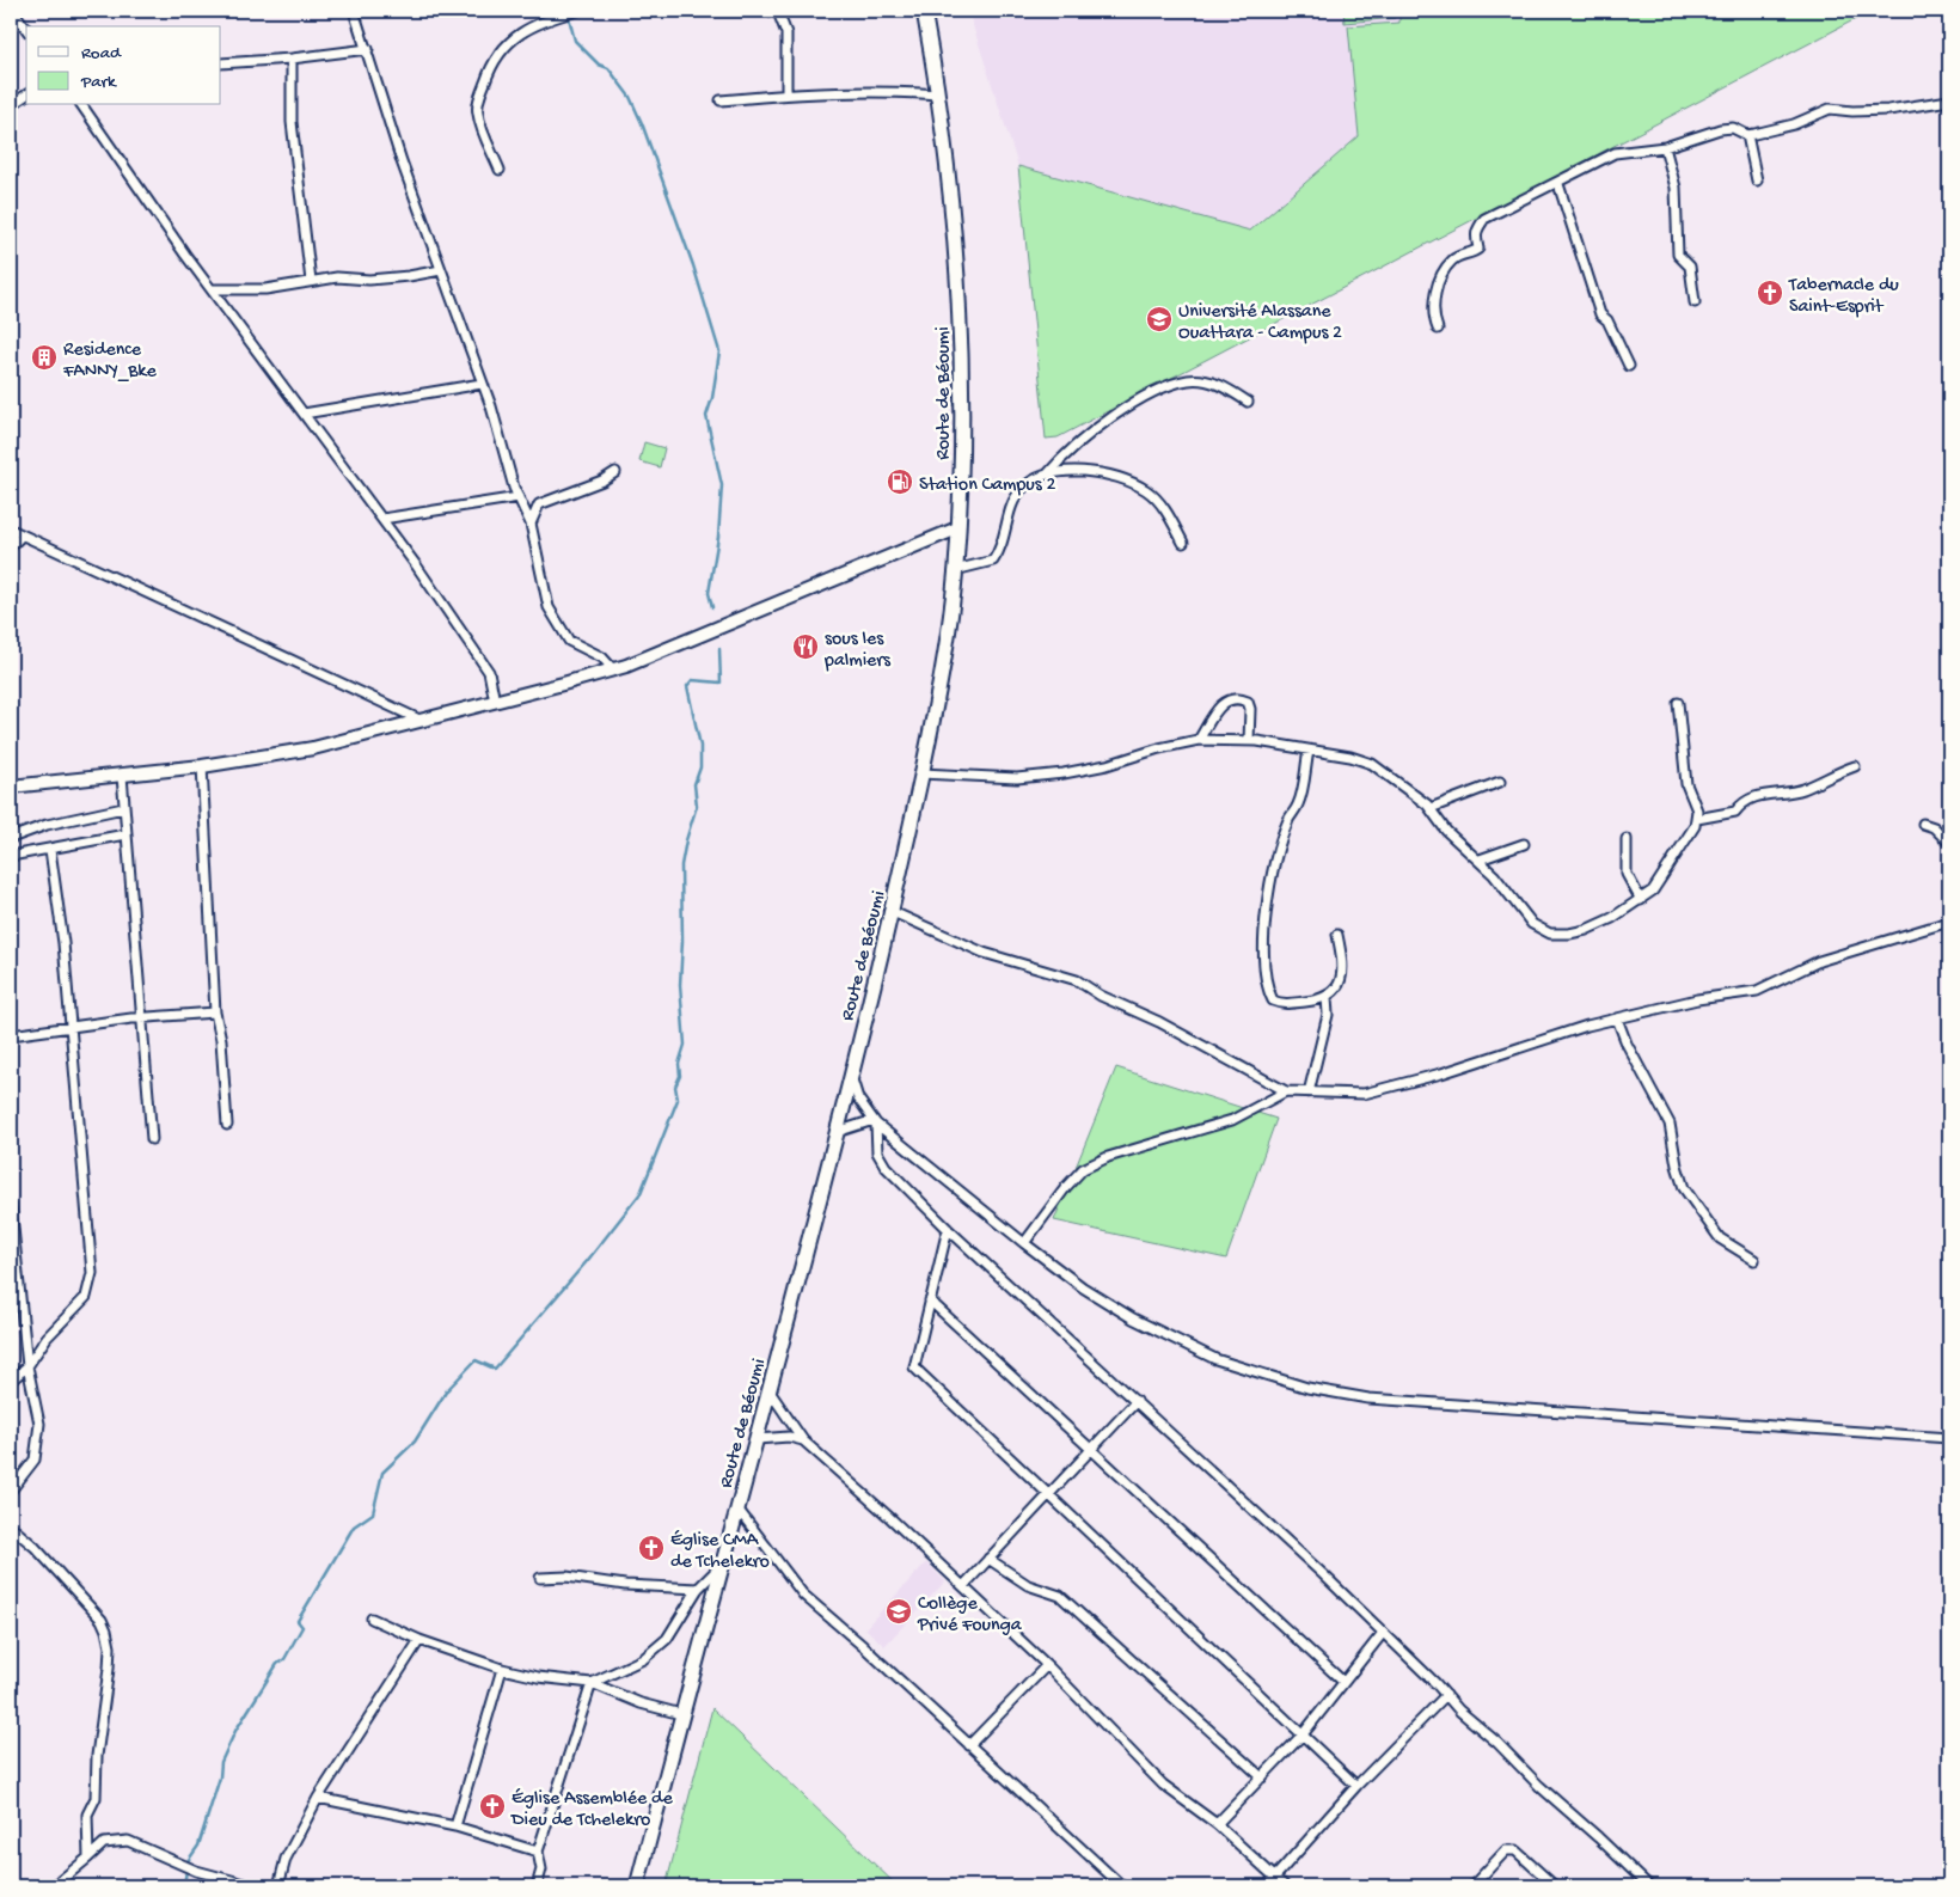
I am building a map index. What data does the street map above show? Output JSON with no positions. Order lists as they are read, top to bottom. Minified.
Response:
{"streets":{"main road":["Route de Béoumi"]},"places":{"church":["Tabernacle du Saint-Esprit","Église CMA de Tchelekro","Église Assemblée de Dieu de Tchelekro"],"school or university":["Université Alassane Ouattara - Campus 2","Collège Privé Founga"],"building":["Residence FANNY_Bke"],"fuel station":["Station Campus 2"],"restaurant":["sous les palmiers"]},"legend":["Road","Park"]}
